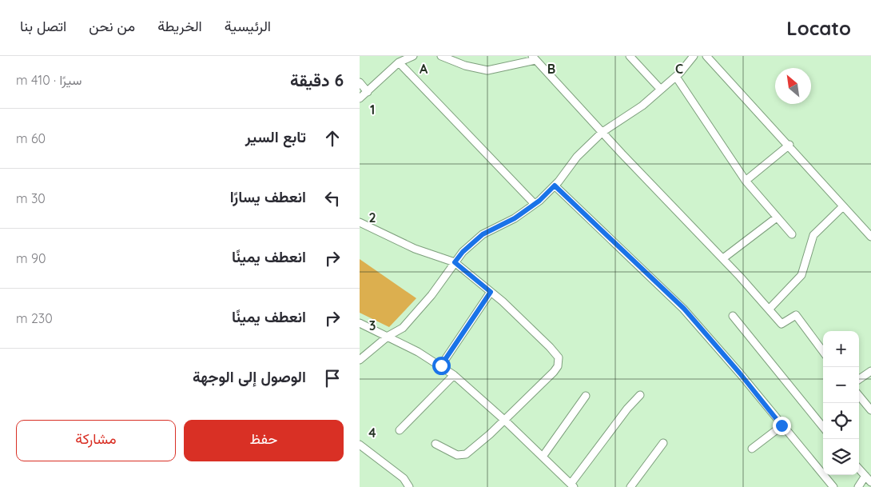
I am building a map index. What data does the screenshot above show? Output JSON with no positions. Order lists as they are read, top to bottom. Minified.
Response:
{"north":"top left","page":{"header":"Locato","nav":["الرئيسية","الخريطة","من نحن","اتصل بنا"],"heading":["6 دقيقة","سيرًا · 410 m"],"list":[["تابع السير","60 m"],["انعطف يسارًا","30 m"],["انعطف يمينًا","90 m"],["انعطف يمينًا","230 m"],"الوصول إلى الوجهة"],"map_buttons":["+","−"],"buttons":["حفظ","مشاركة"]},"grid":{"columns":["A","B","C"],"rows":["1","2","3","4"]}}
